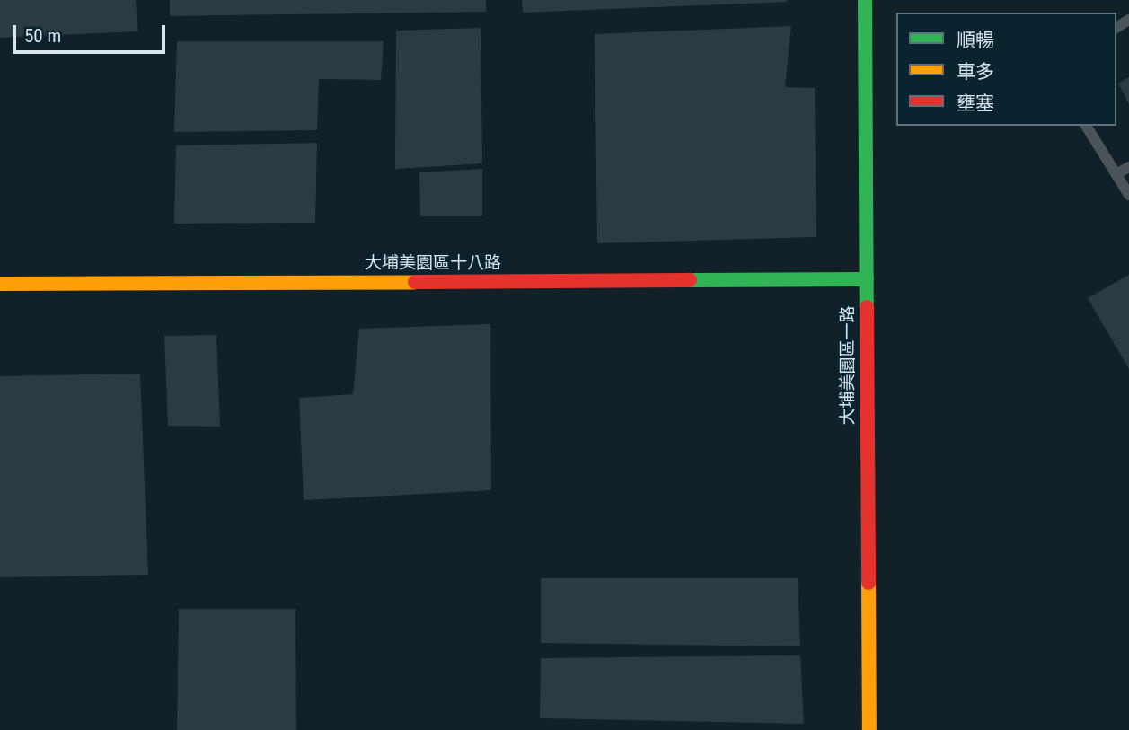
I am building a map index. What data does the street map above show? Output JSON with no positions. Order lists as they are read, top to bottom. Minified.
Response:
{"streets":{"street":["大埔美園區十八路","大埔美園區一路"]},"crossings":[["大埔美園區十八路","大埔美園區一路"]],"legend":["順暢","車多","壅塞"],"scale_bar":"50 m"}
